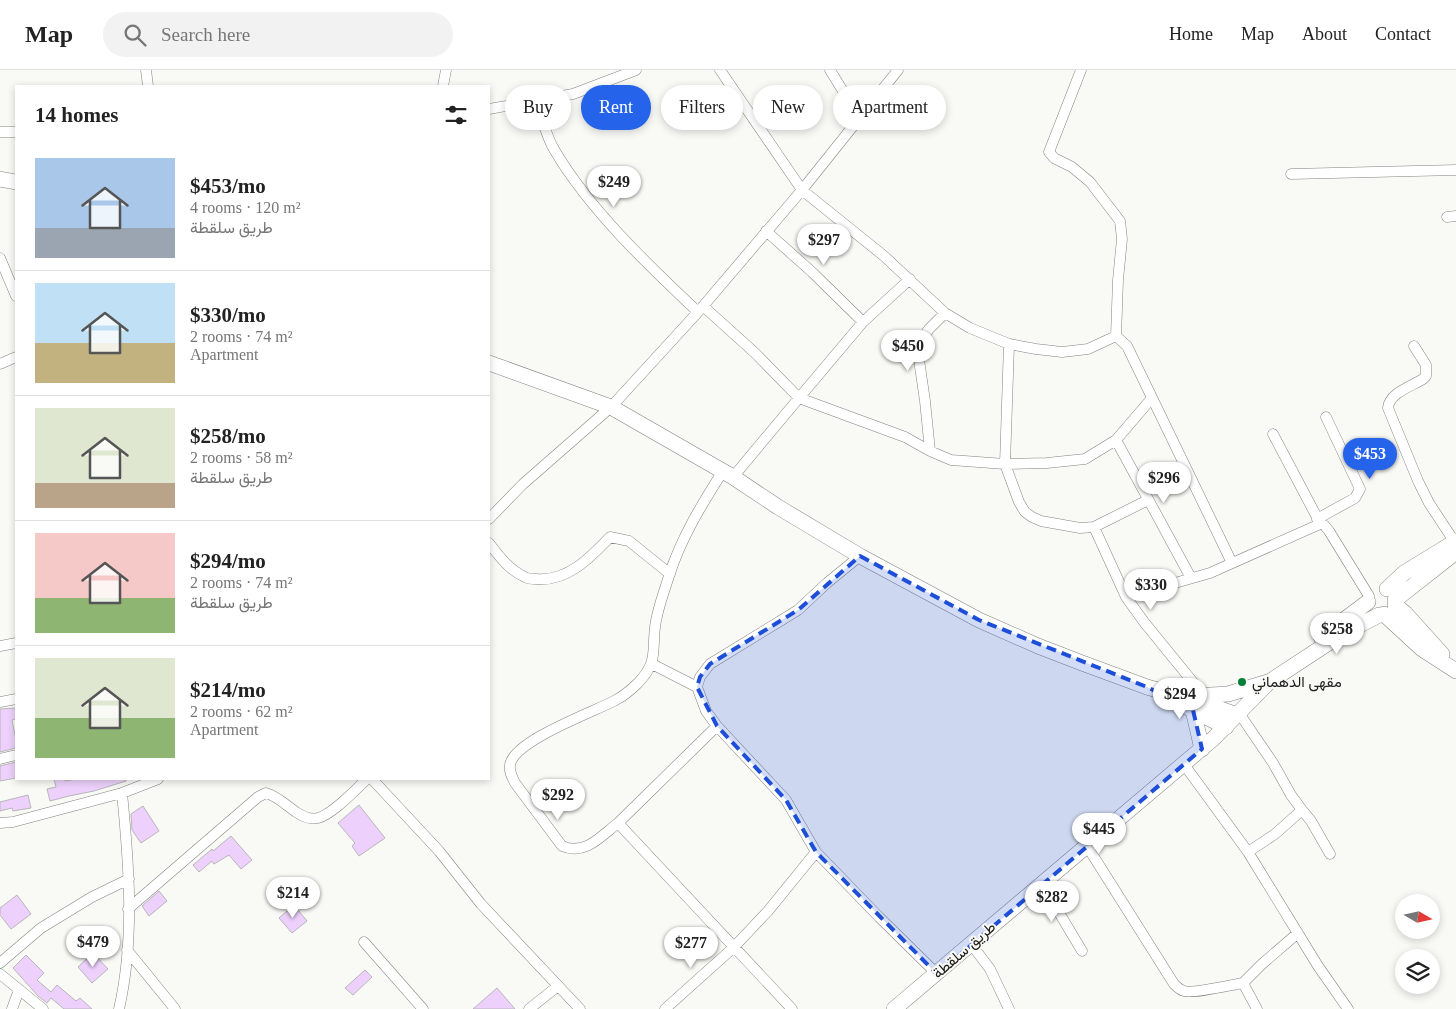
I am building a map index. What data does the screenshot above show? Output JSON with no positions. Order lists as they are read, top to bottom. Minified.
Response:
{"streets":{"street":["طريق سلقطة"]},"places":["مقهى الدهماني"],"north":"right","page":{"header":"Map","search":"Search here","nav":["Home","Map","About","Contact"],"chip":["Buy","Rent","Filters","New","Apartment"],"heading":"14 homes","list":[{"name":"$453/mo","note":"4 rooms · 120 m² · طريق سلقطة"},{"name":"$330/mo","note":"2 rooms · 74 m² · Apartment"},{"name":"$258/mo","note":"2 rooms · 58 m² · طريق سلقطة"},{"name":"$294/mo","note":"2 rooms · 74 m² · طريق سلقطة"},{"name":"$214/mo","note":"2 rooms · 62 m² · Apartment"}],"price":["$249","$297","$450","$453","$296","$330","$258","$294","$292","$445","$214","$282","$479","$277"]}}
